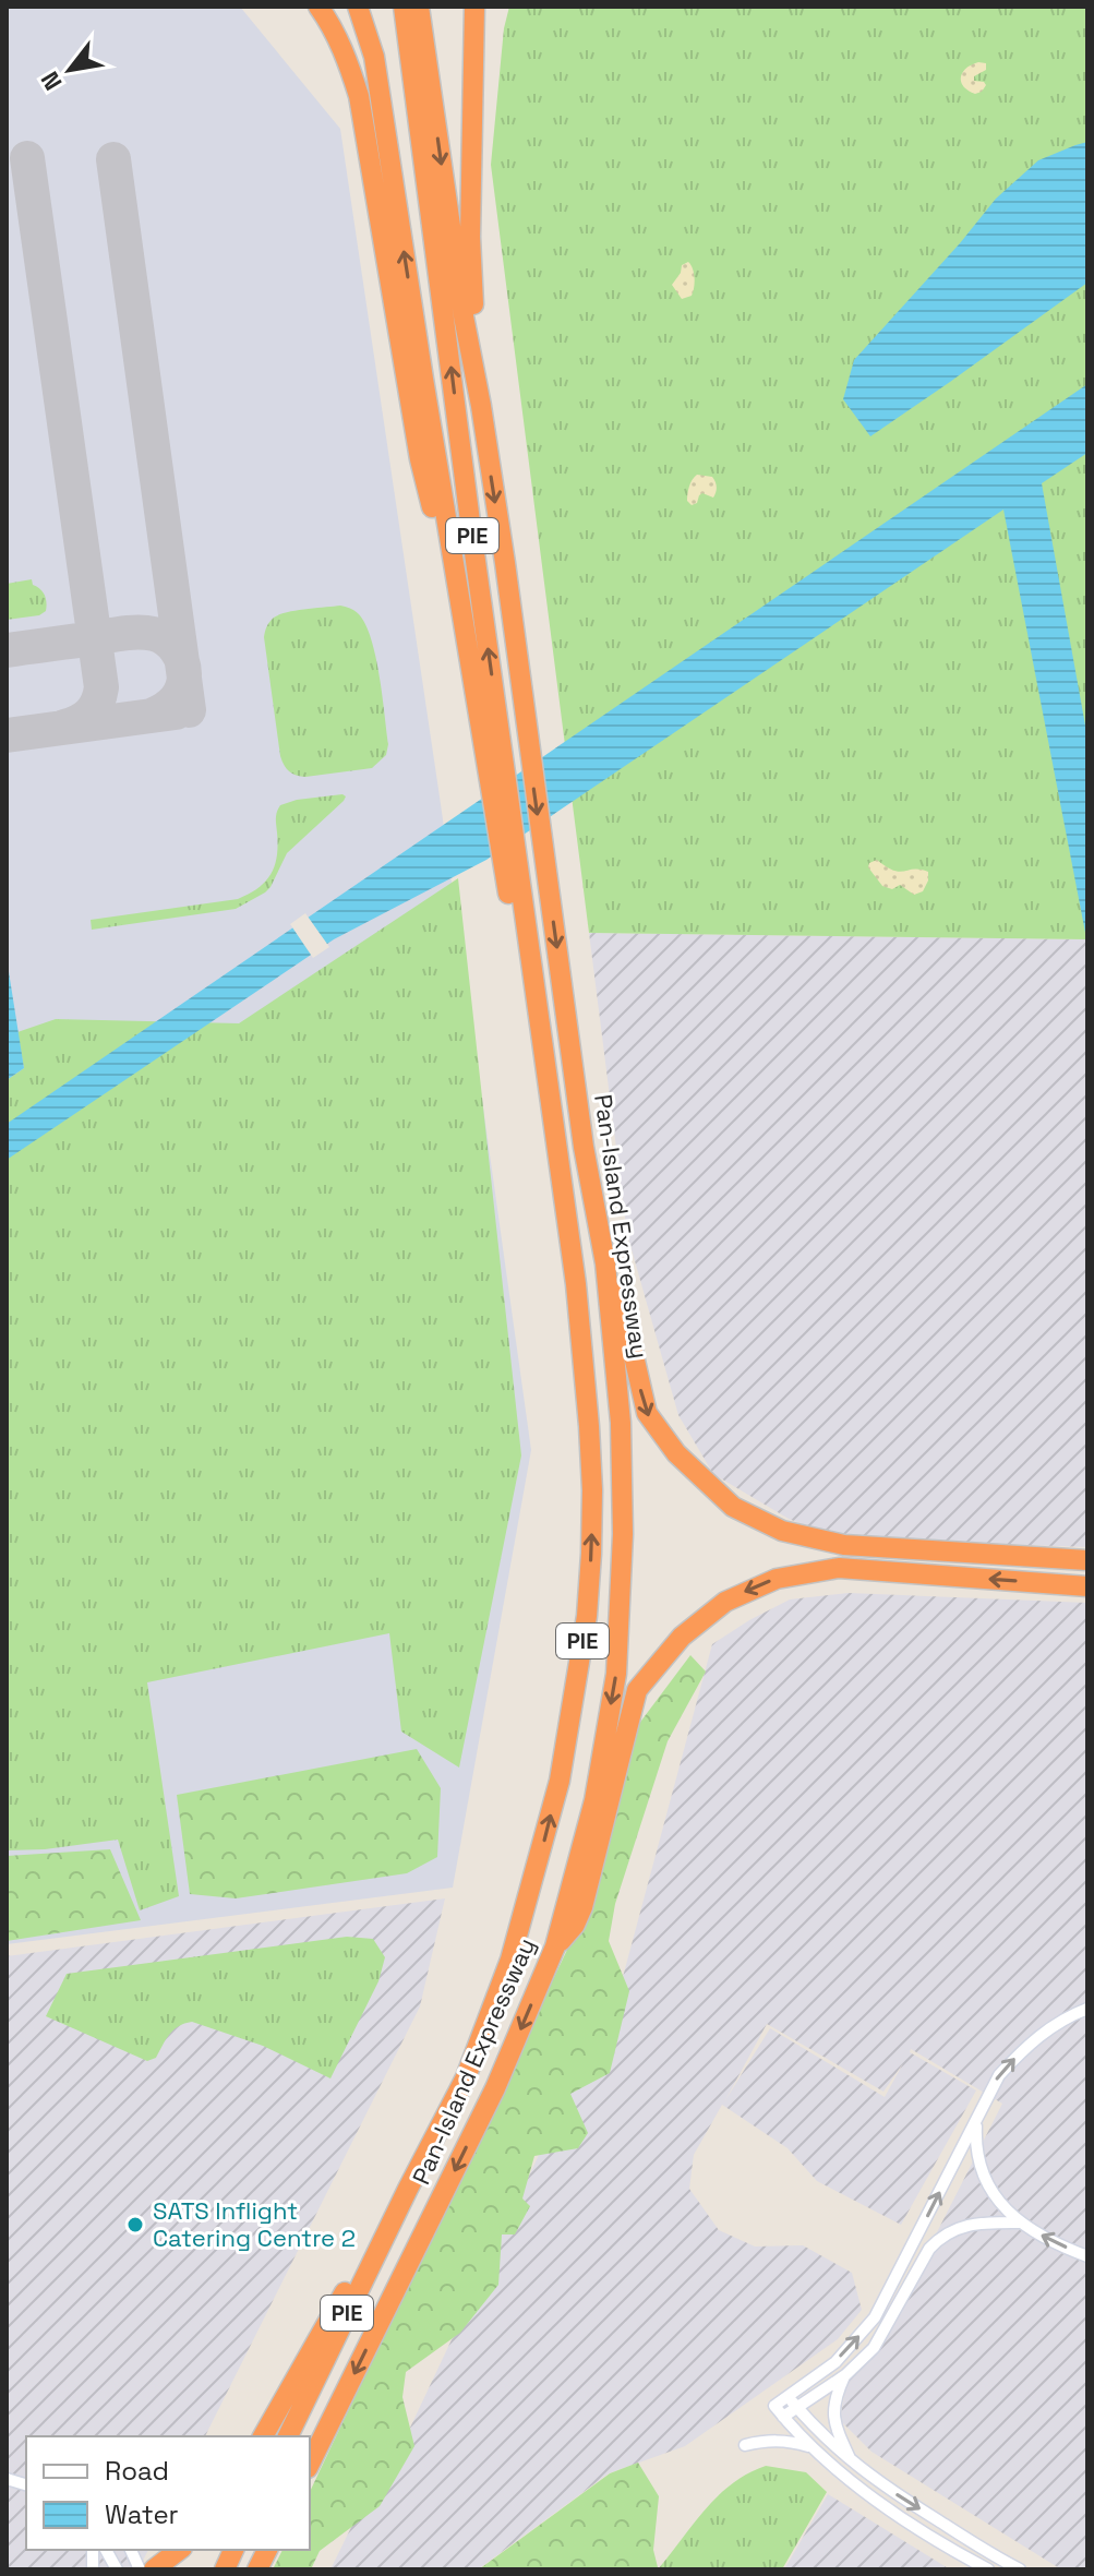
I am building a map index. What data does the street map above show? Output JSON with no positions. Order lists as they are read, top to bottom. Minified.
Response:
{"streets":{"highway":["PIE","Pan-Island Expressway"]},"crossings":[["PIE","Pan-Island Expressway"]],"places":["SATS Inflight Catering Centre 2"],"legend":["Road","Water"],"north":"bottom left"}
